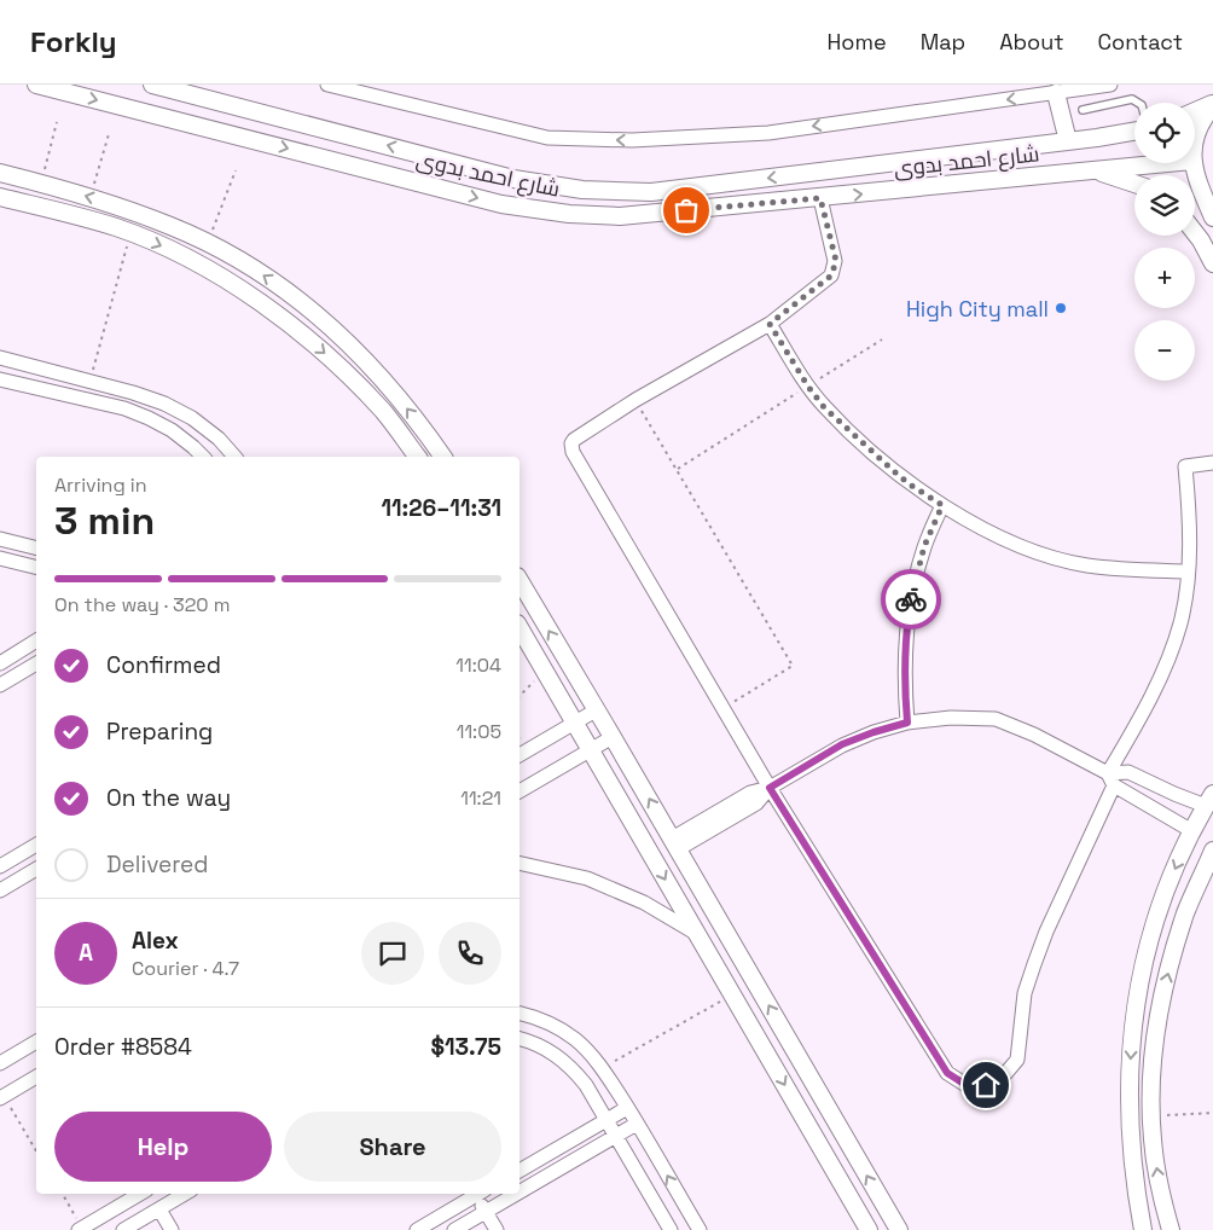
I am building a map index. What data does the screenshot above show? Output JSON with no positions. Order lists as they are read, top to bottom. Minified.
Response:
{"streets":{"street":["شارع احمد بدوى"]},"places":["High City mall"],"page":{"header":"Forkly","nav":["Home","Map","About","Contact"],"map_buttons":["+","−"],"heading":["3 min","Arriving in","11:26–11:31"],"panel":["Alex","Courier · 4.7","Order #8584","$13.75"],"bar":"On the way · 320 m","list":[["Confirmed","11:04"],["Preparing","11:05"],["On the way","11:21"],"Delivered"],"round":"A","buttons":["Help","Share"]}}
